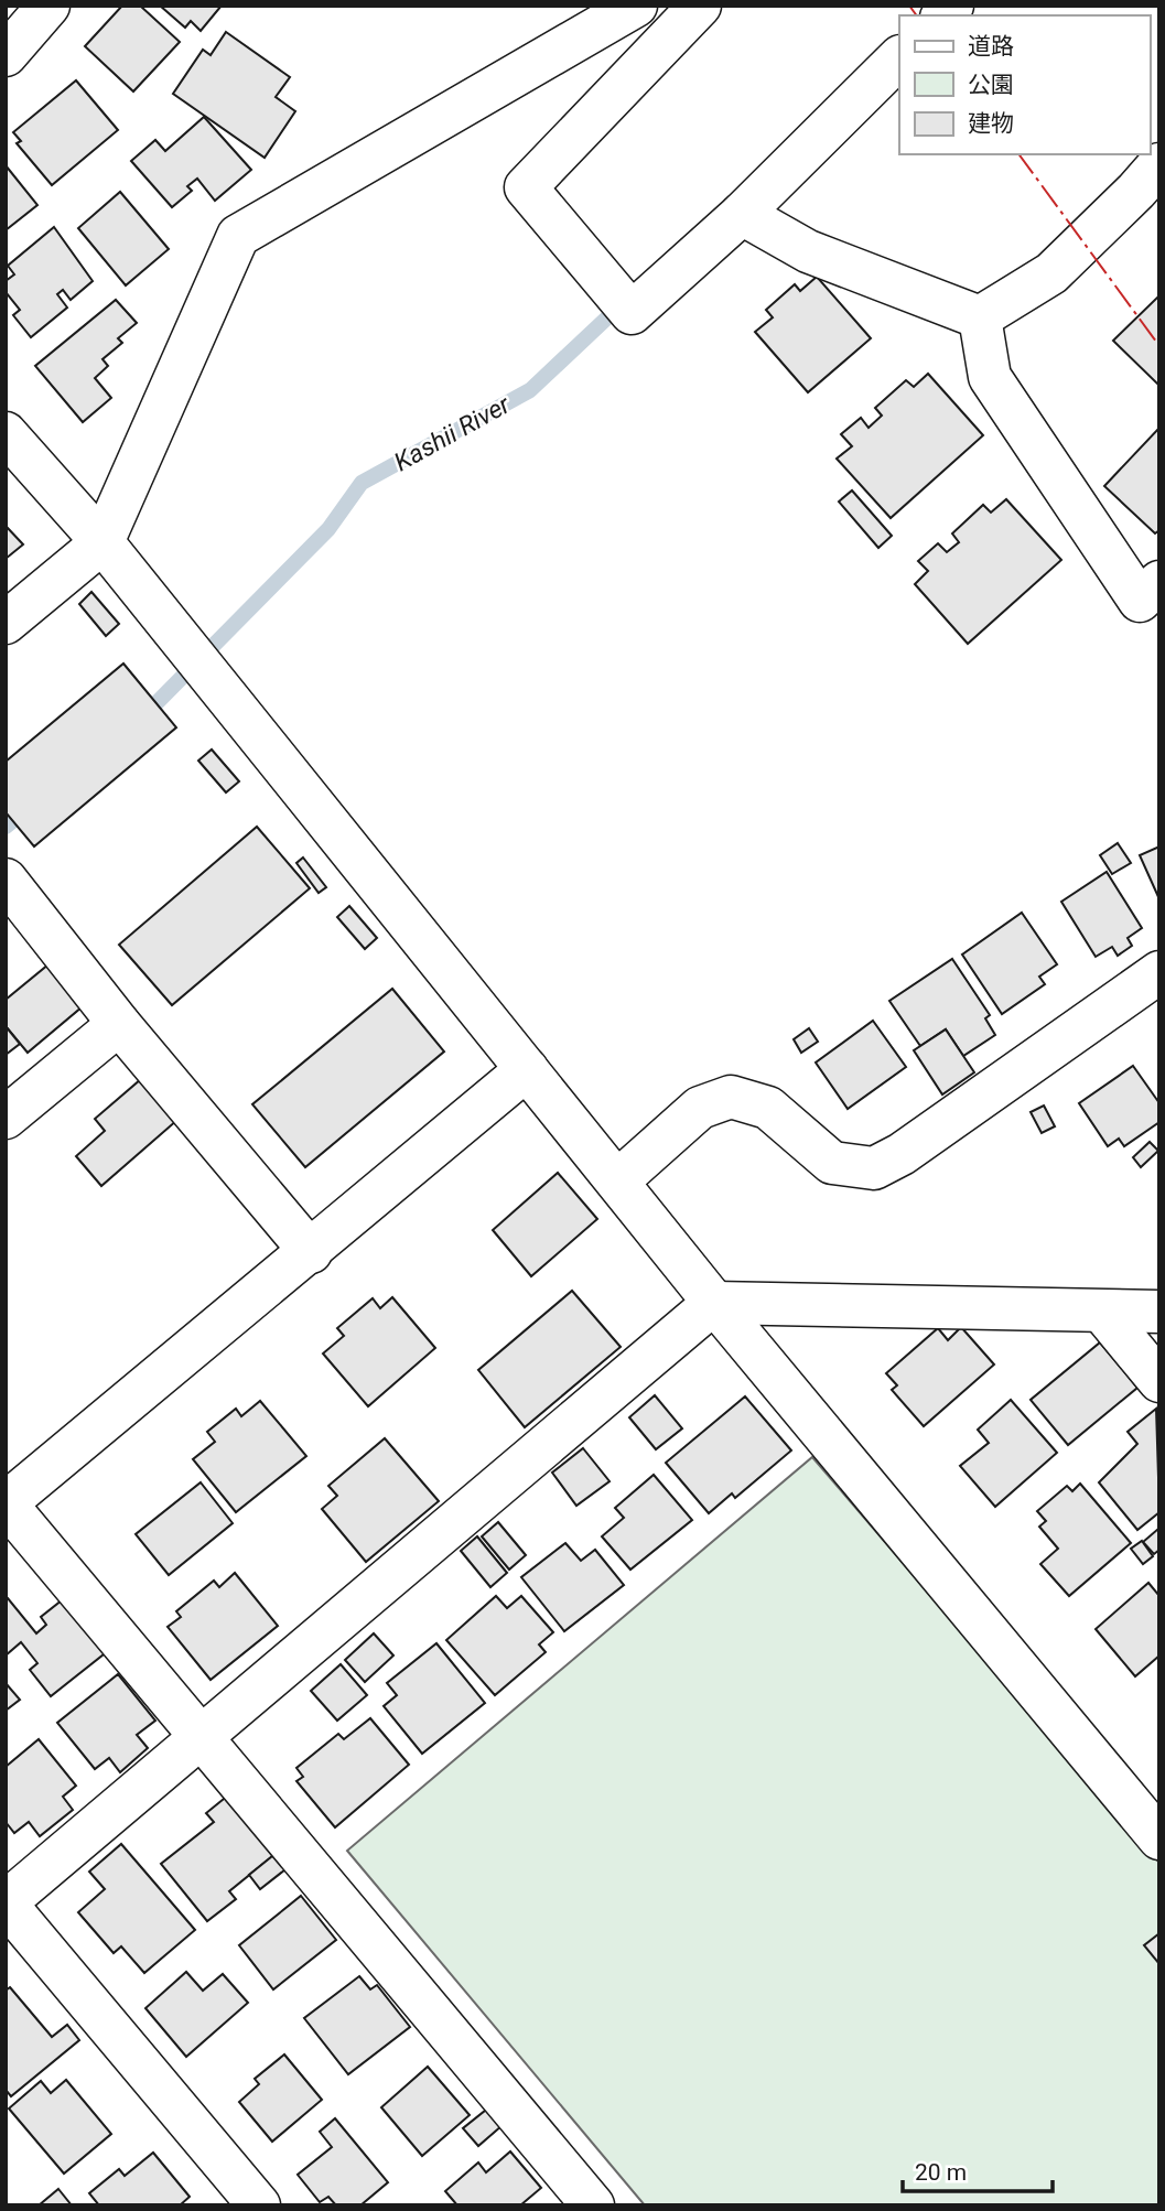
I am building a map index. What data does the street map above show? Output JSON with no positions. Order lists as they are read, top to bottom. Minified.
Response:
{"water":["Kashii River"],"legend":["道路","公園","建物"],"scale_bar":"20 m"}
